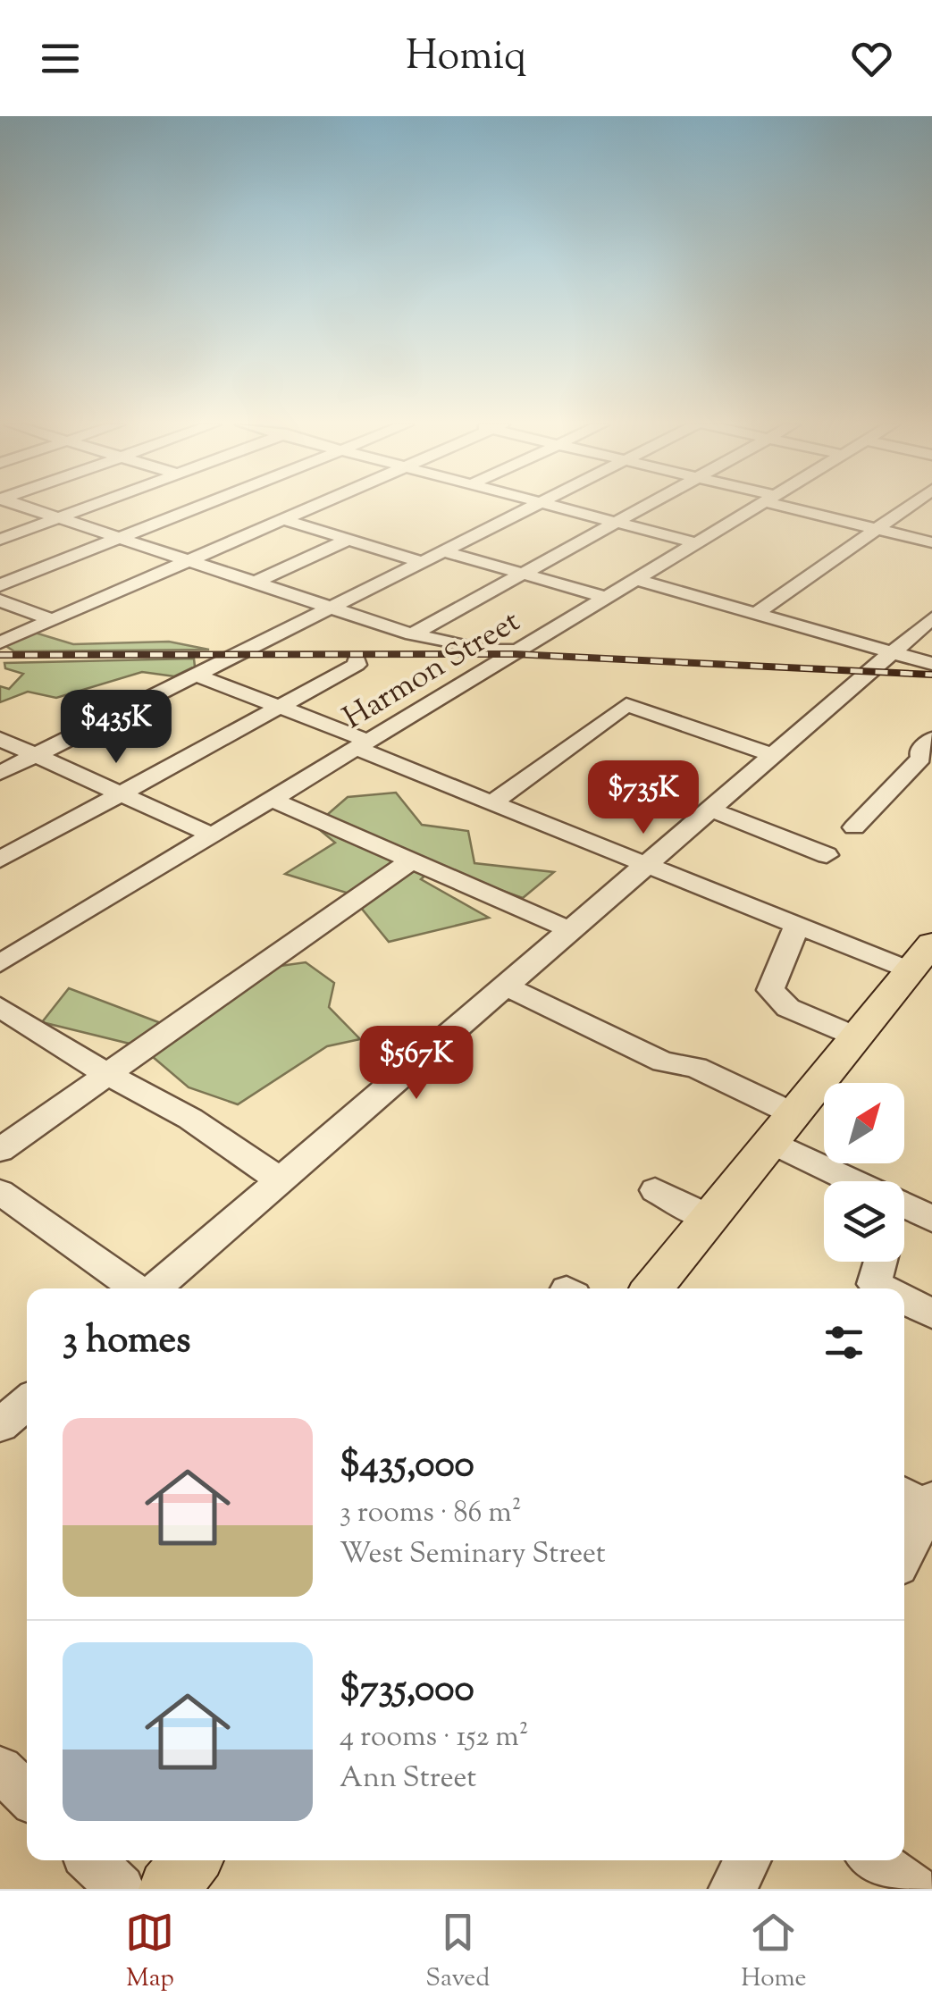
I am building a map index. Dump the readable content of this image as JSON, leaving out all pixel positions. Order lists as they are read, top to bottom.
{
  "streets": {
    "street": ["Harmon Street"]
  },
  "north": "top right",
  "page": {
    "header": "Homiq",
    "price": ["$435K", "$735K", "$567K"],
    "heading": "3 homes",
    "list": [
      {
        "name": "$435,000",
        "note": "3 rooms · 86 m² · West Seminary Street"
      },
      {
        "name": "$735,000",
        "note": "4 rooms · 152 m² · Ann Street"
      }
    ],
    "tabs": ["Map", "Saved", "Home"]
  }
}
